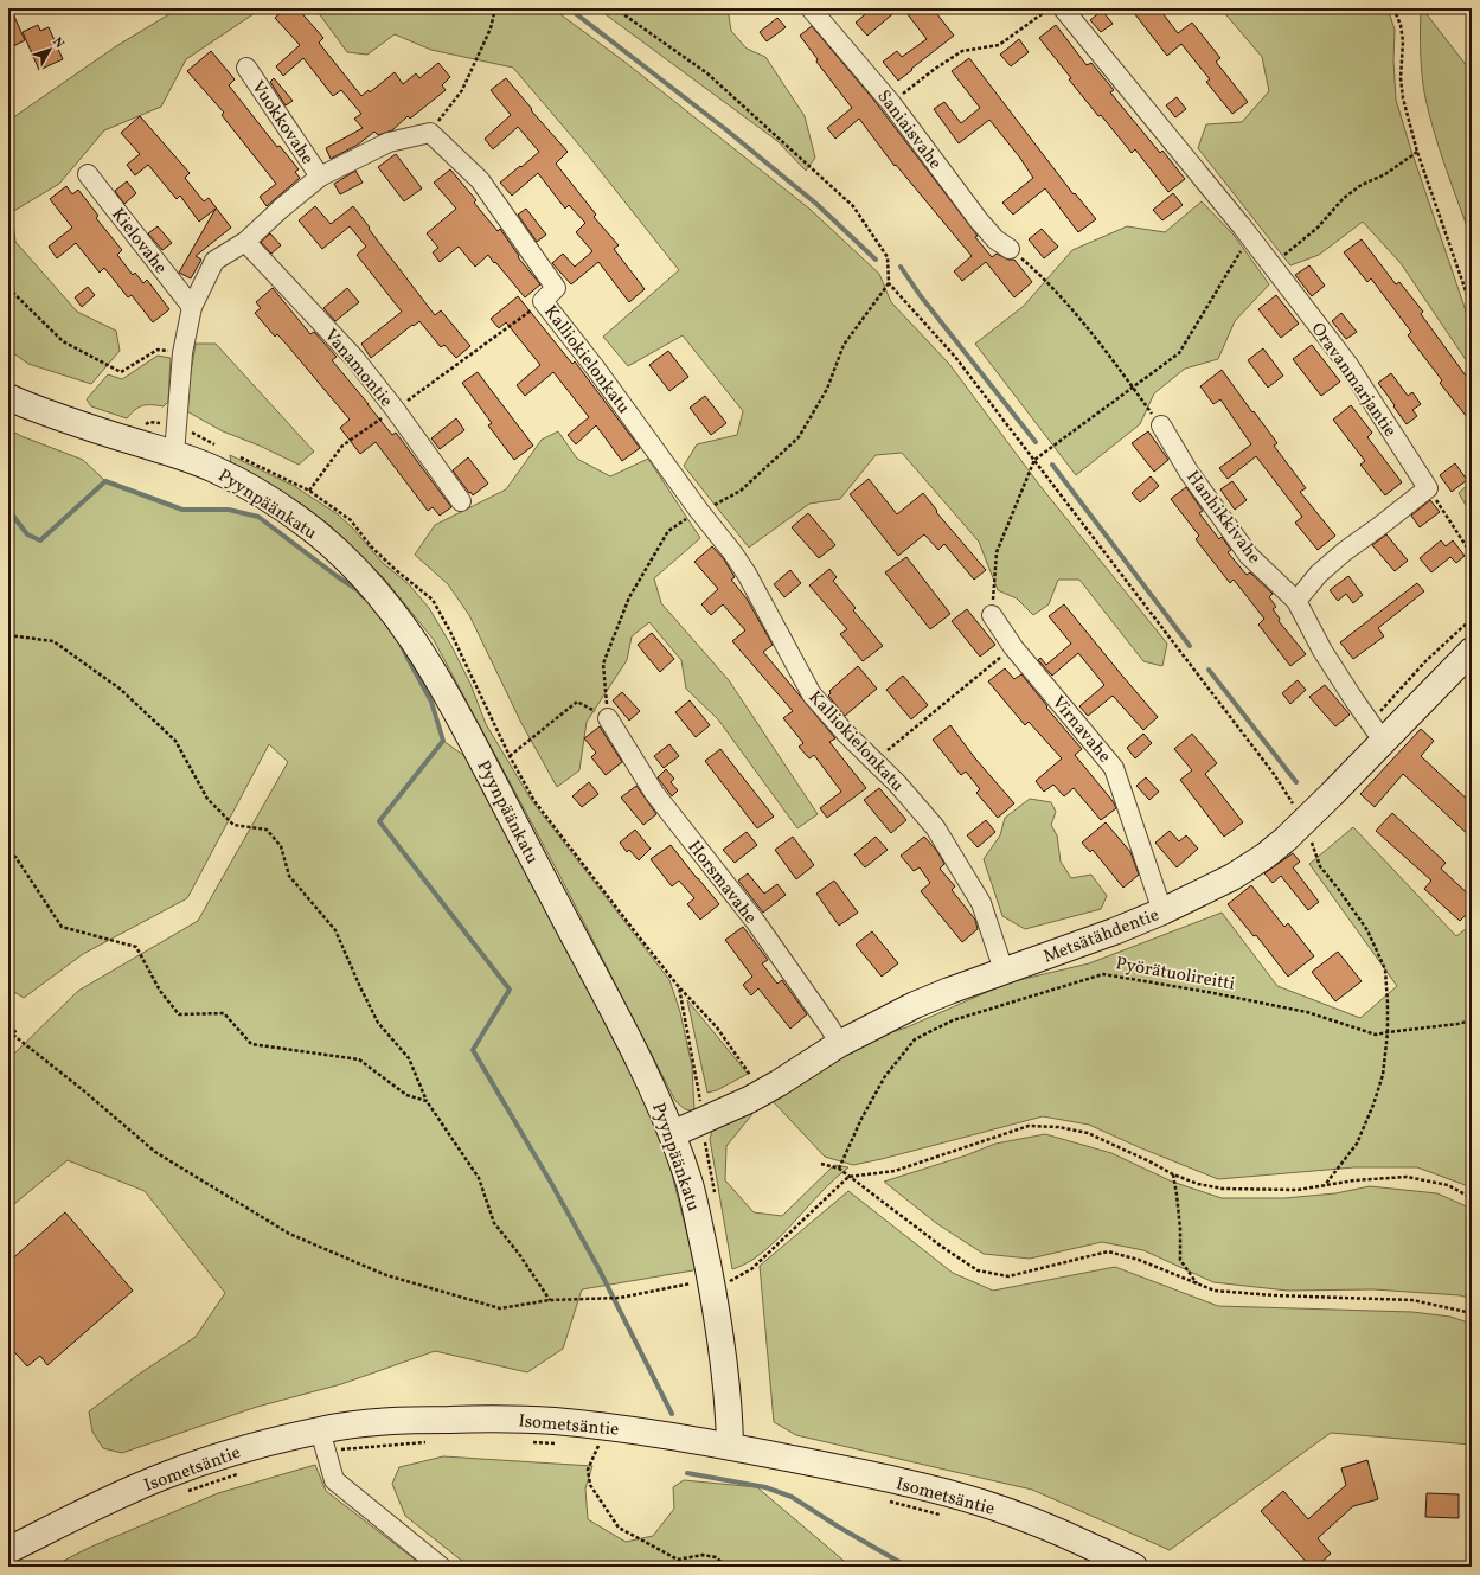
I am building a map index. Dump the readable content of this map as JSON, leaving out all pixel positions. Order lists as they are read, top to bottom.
{
  "streets": {
    "main road": ["Pyynpäänkatu", "Metsätähdentie", "Isometsäntie"],
    "street": [
      "Vuokkovahe",
      "Saniaisvahe",
      "Kielovahe",
      "Kalliokielonkatu",
      "Vanamontie",
      "Oravanmarjantie",
      "Hanhikkivahe",
      "Virnavahe",
      "Horsmavahe"
    ],
    "path": ["Pyörätuolireitti"]
  },
  "crossings": [
    ["Kalliokielonkatu", "Metsätähdentie"],
    ["Pyynpäänkatu", "Metsätähdentie"],
    ["Pyynpäänkatu", "Isometsäntie"],
    ["Virnavahe", "Metsätähdentie"],
    ["Horsmavahe", "Metsätähdentie"]
  ],
  "north": "top right"
}
